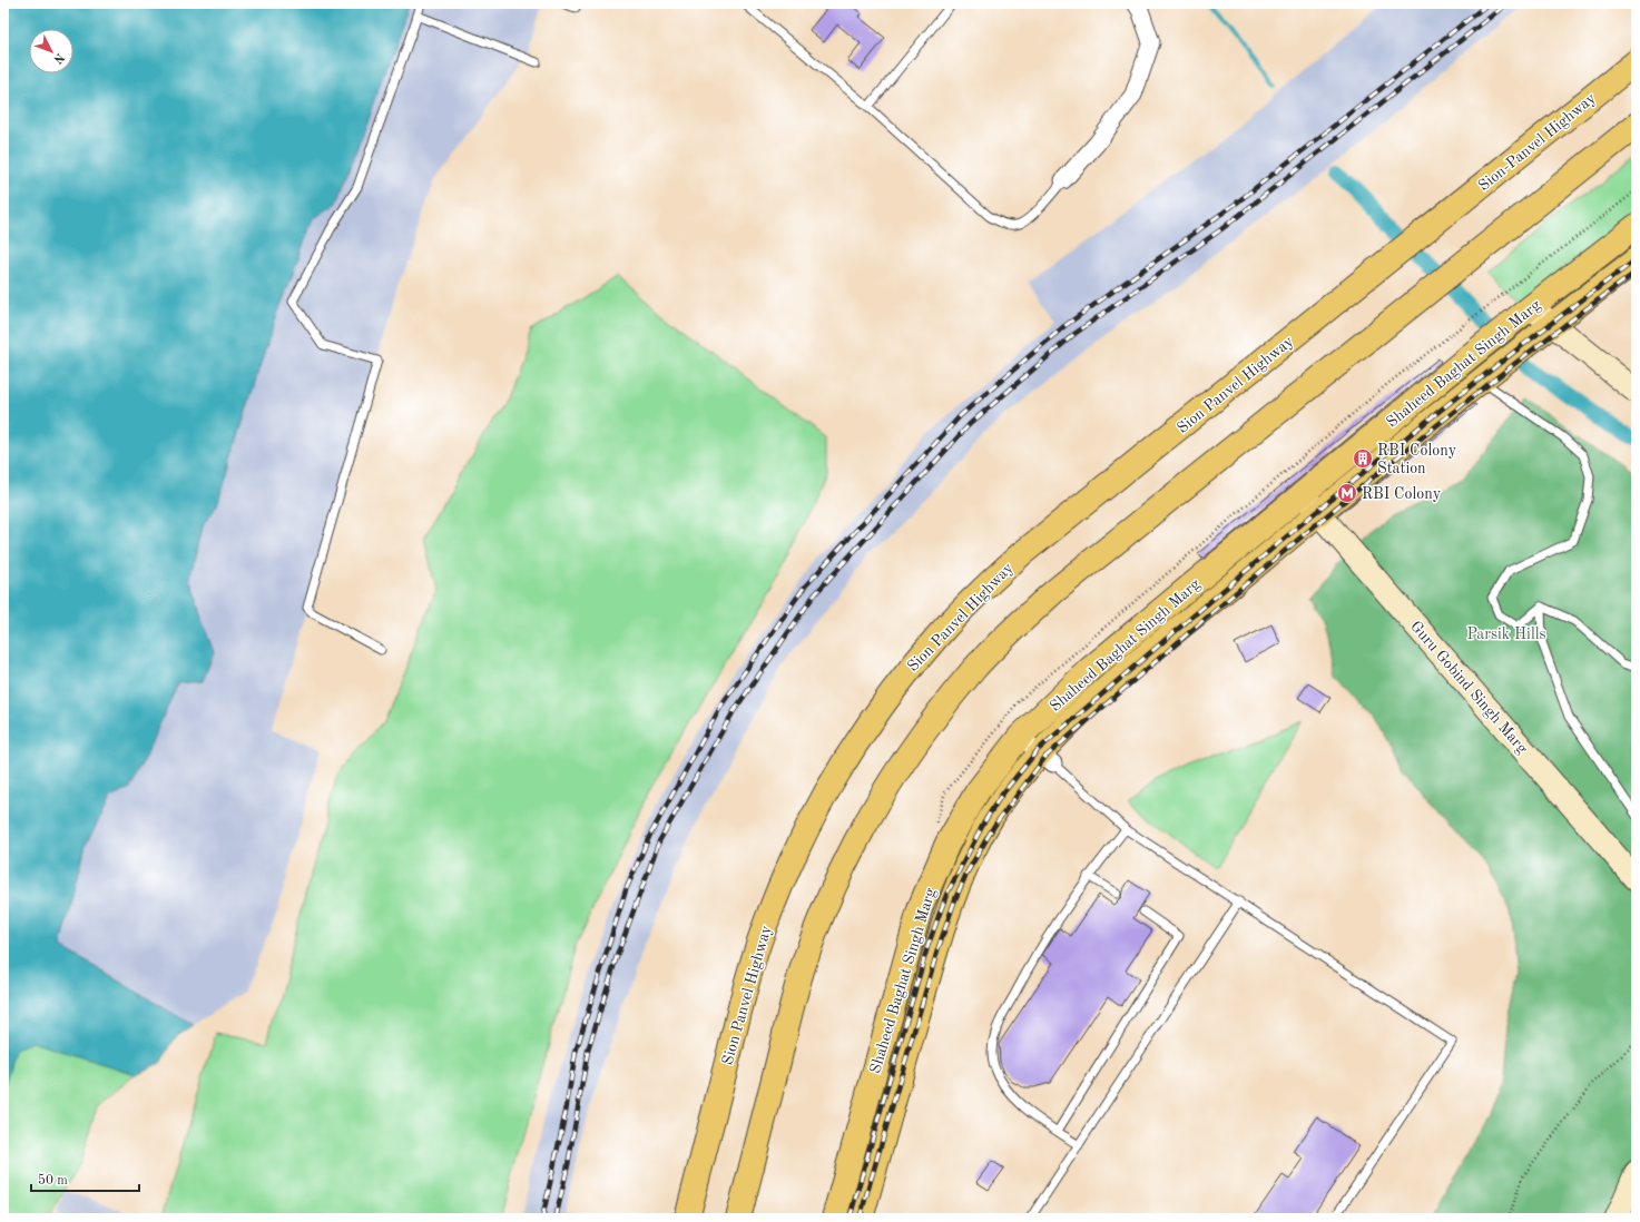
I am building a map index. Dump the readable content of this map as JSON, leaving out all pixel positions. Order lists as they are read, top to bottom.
{
  "streets": {
    "main road": ["Sion-Panvel Highway", "Shaheed Baghat Singh Marg", "Sion Panvel Highway"],
    "street": ["Guru Gobind Singh Marg"]
  },
  "crossings": [
    ["Sion-Panvel Highway", "Sion Panvel Highway"],
    ["Shaheed Baghat Singh Marg", "Guru Gobind Singh Marg"]
  ],
  "parks": ["Parsik Hills"],
  "places": {
    "building": ["RBI Colony Station"],
    "metro station": ["RBI Colony"]
  },
  "scale_bar": "50 m",
  "north": "bottom right"
}
